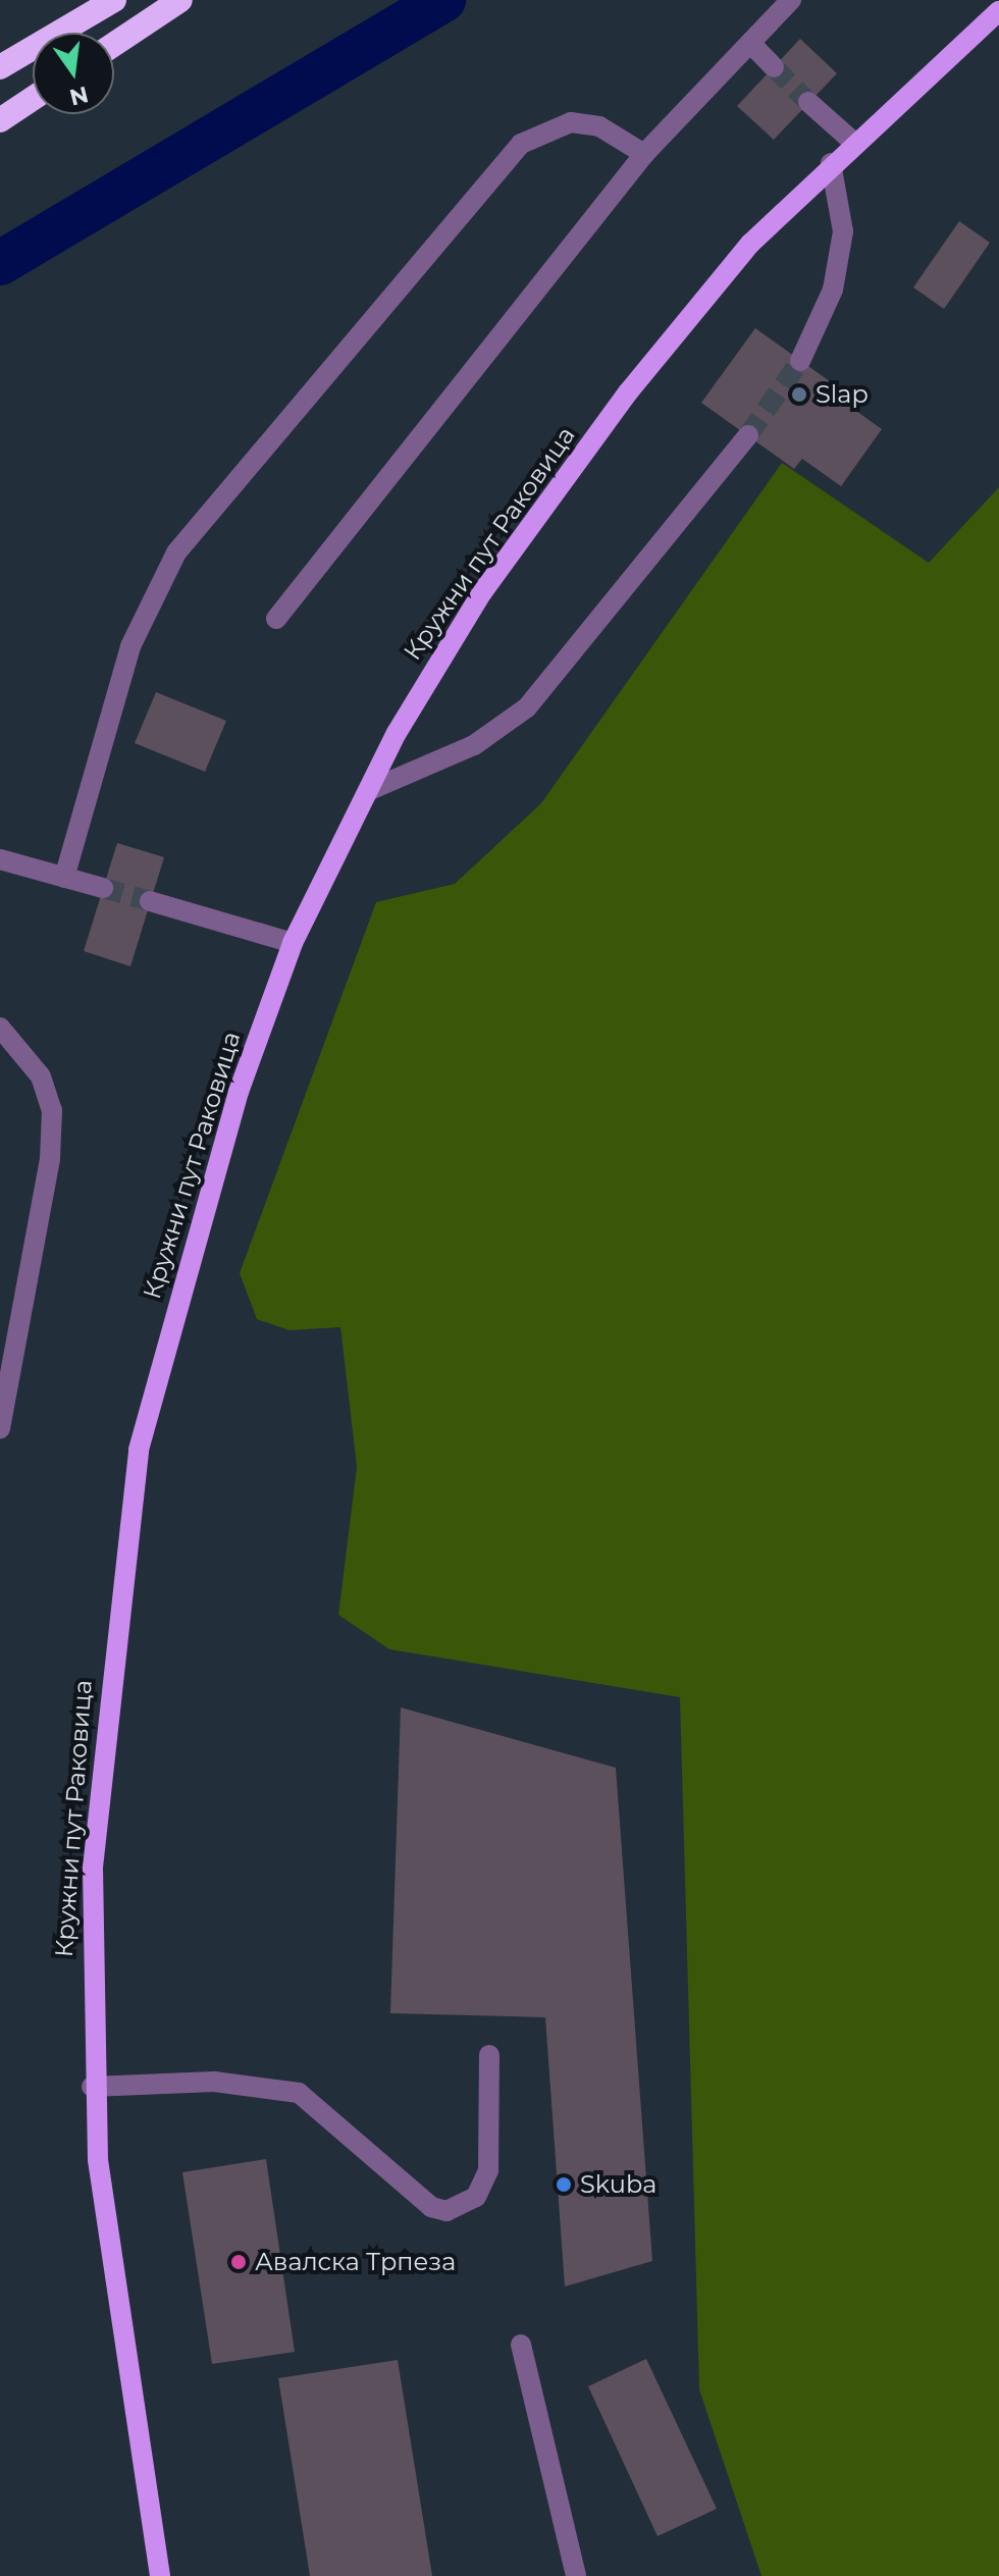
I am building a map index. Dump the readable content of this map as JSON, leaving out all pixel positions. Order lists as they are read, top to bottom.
{
  "streets": {
    "main road": ["Кружни пут Раковица"]
  },
  "places": ["Slap", "Skuba", "Авалска Трпеза"],
  "north": "bottom"
}
